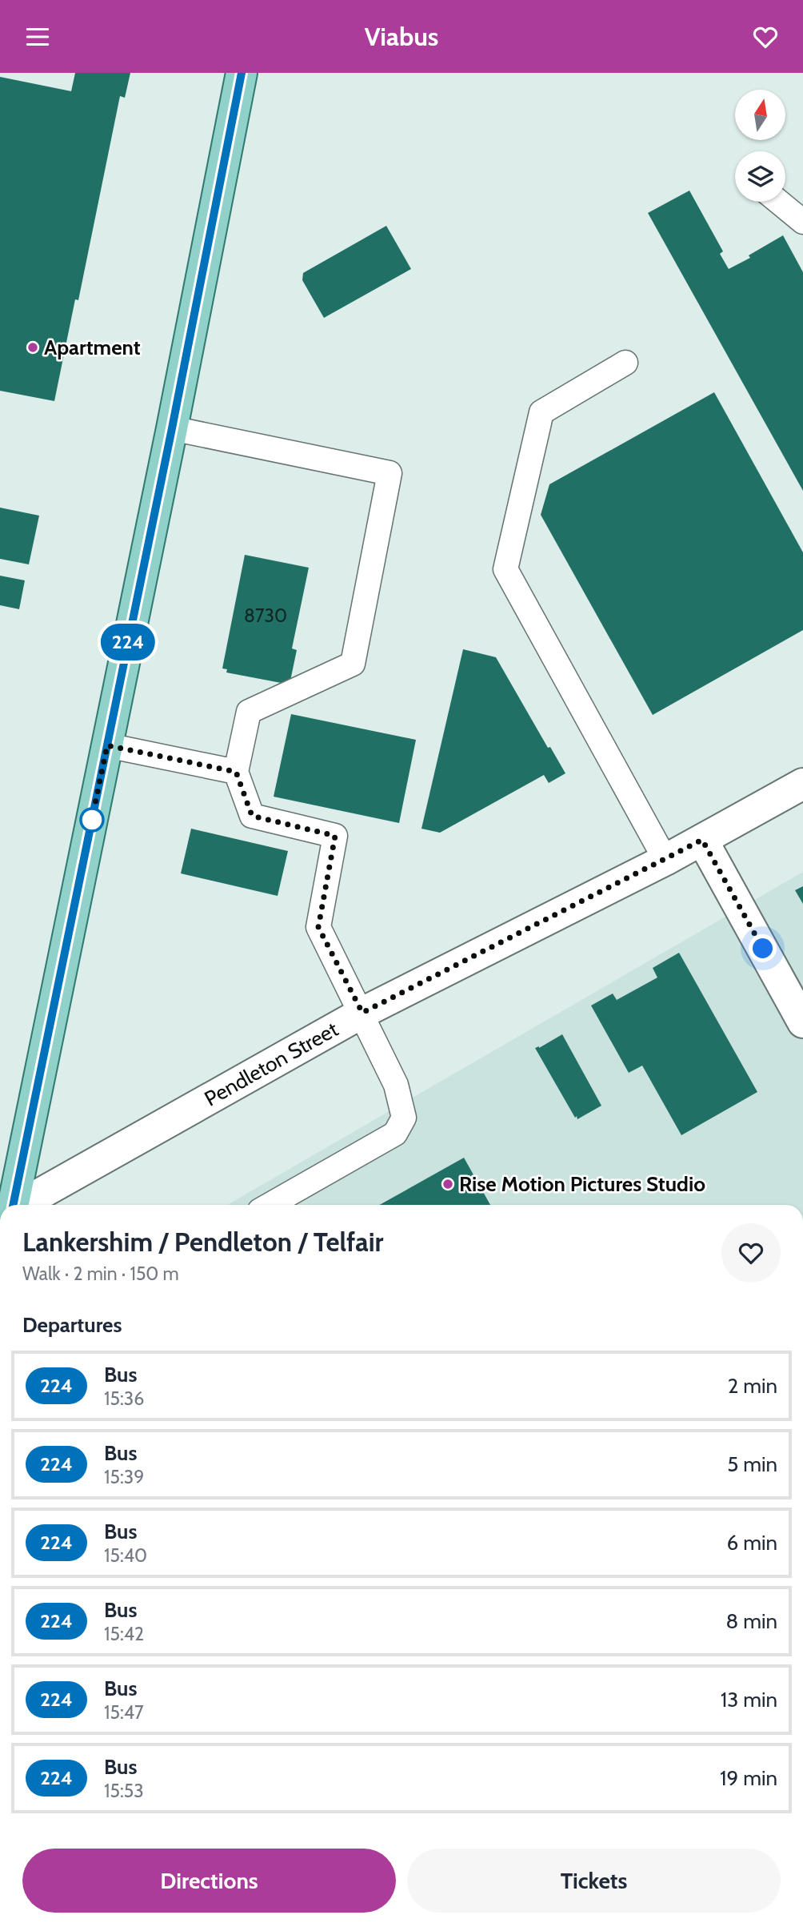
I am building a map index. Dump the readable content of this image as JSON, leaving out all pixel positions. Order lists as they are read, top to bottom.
{
  "streets": {
    "street": ["Pendleton Street"]
  },
  "places": ["Apartment", "Rise Motion Pictures Studio"],
  "lines": ["bus line 224"],
  "house_numbers": ["8730"],
  "north": "top",
  "page": {
    "header": "Viabus",
    "on_map": "224",
    "heading": [
      ["Lankershim / Pendleton / Telfair", "Walk · 2 min · 150 m"],
      "Departures"
    ],
    "list": [
      {
        "mark": "224",
        "name": "Bus",
        "note": "15:36",
        "value": "2 min"
      },
      {
        "mark": "224",
        "name": "Bus",
        "note": "15:39",
        "value": "5 min"
      },
      {
        "mark": "224",
        "name": "Bus",
        "note": "15:40",
        "value": "6 min"
      },
      {
        "mark": "224",
        "name": "Bus",
        "note": "15:42",
        "value": "8 min"
      },
      {
        "mark": "224",
        "name": "Bus",
        "note": "15:47",
        "value": "13 min"
      },
      {
        "mark": "224",
        "name": "Bus",
        "note": "15:53",
        "value": "19 min"
      }
    ],
    "buttons": ["Directions", "Tickets"]
  }
}
